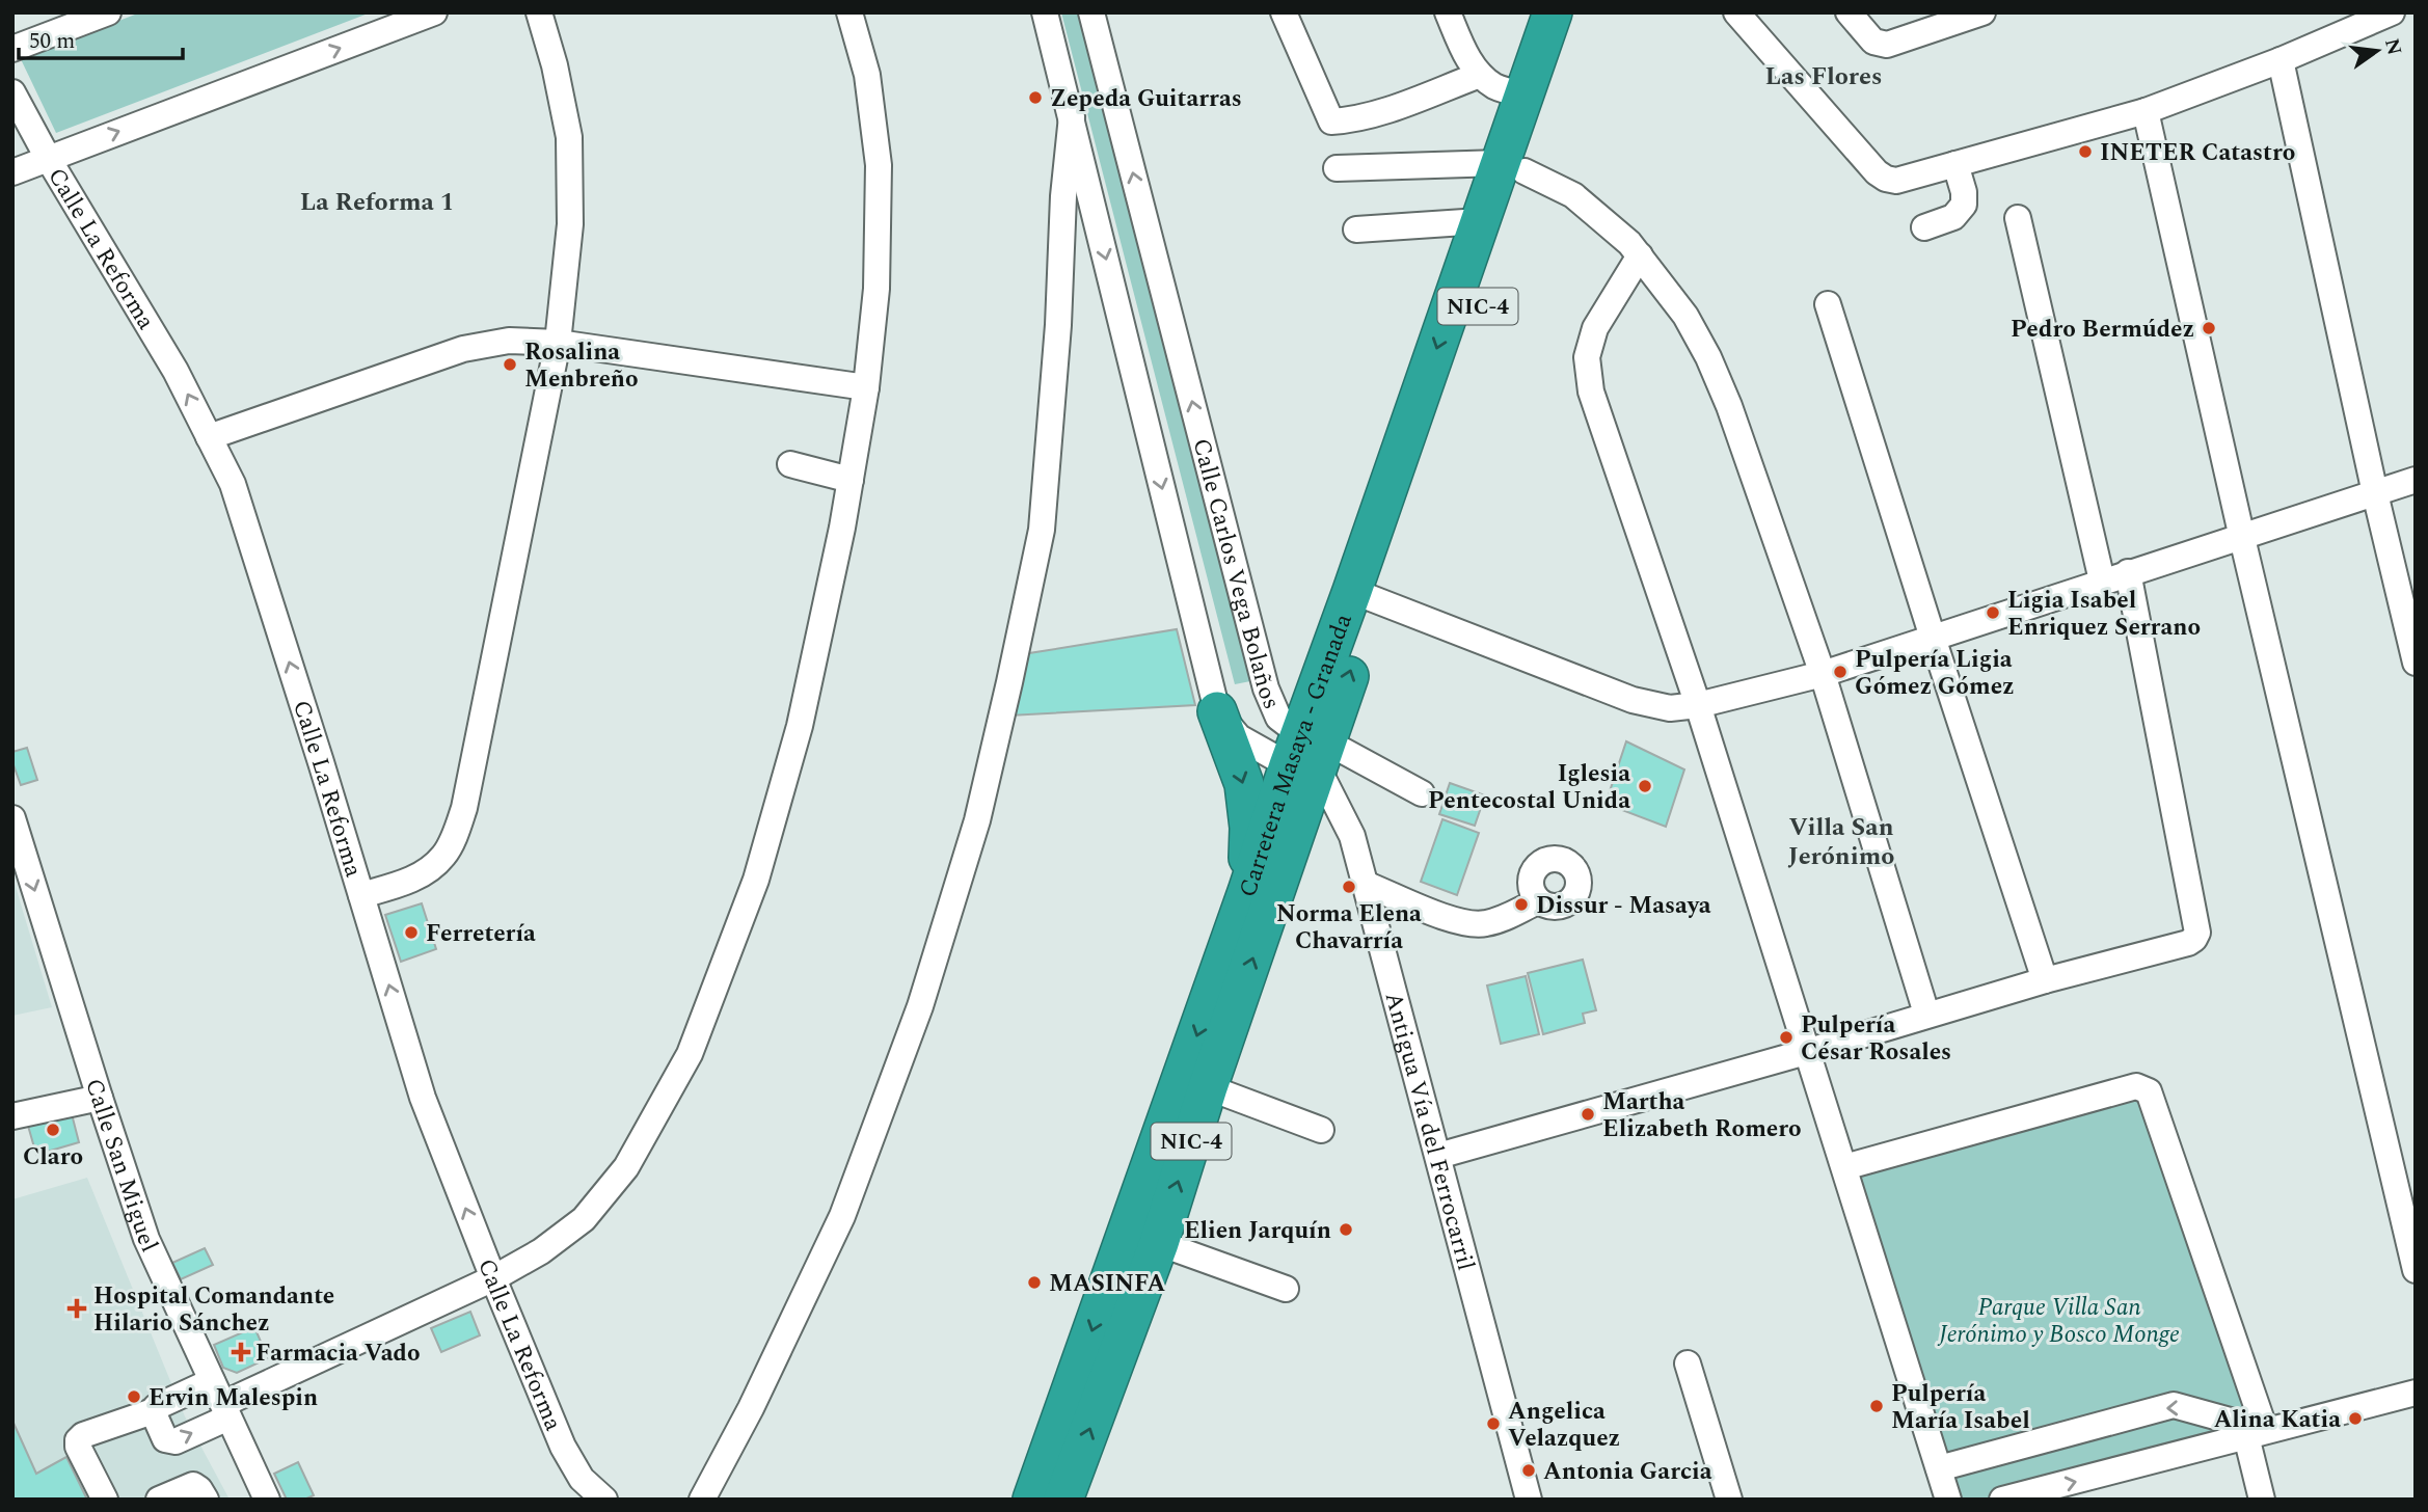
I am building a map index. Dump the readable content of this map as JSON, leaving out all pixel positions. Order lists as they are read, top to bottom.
{
  "streets": {
    "highway": ["NIC-4", "Carretera Masaya - Granada"],
    "street": [
      "Calle La Reforma",
      "Calle Carlos Vega Bolaños",
      "Antigua Vía del Ferrocarril",
      "Calle San Miguel"
    ]
  },
  "crossings": [
    ["Calle Carlos Vega Bolaños", "Carretera Masaya - Granada"],
    ["Calle Carlos Vega Bolaños", "Antigua Vía del Ferrocarril"],
    ["Carretera Masaya - Granada", "Antigua Vía del Ferrocarril"]
  ],
  "one_way": ["Calle La Reforma", "Calle San Miguel"],
  "districts": ["Las Flores", "La Reforma 1", "Villa San Jerónimo"],
  "parks": ["Parque Villa San Jerónimo y Bosco Monge"],
  "places": {
    "other": [
      "Zepeda Guitarras",
      "INETER Catastro",
      "Pedro Bermúdez",
      "Rosalina Menbreño",
      "Ligia Isabel Enriquez Serrano",
      "Pulpería Ligia Gómez Gómez",
      "Iglesia Pentecostal Unida",
      "Norma Elena Chavarría",
      "Dissur - Masaya",
      "Ferretería",
      "Pulpería César Rosales",
      "Martha Elizabeth Romero",
      "Claro",
      "Elien Jarquín",
      "MASINFA",
      "Ervin Malespin",
      "Pulpería María Isabel",
      "Alina Katia",
      "Angelica Velazquez",
      "Antonia Garcia"
    ],
    "health": ["Hospital Comandante Hilario Sánchez", "Farmacia Vado"]
  },
  "scale_bar": "50 m",
  "north": "right"
}
